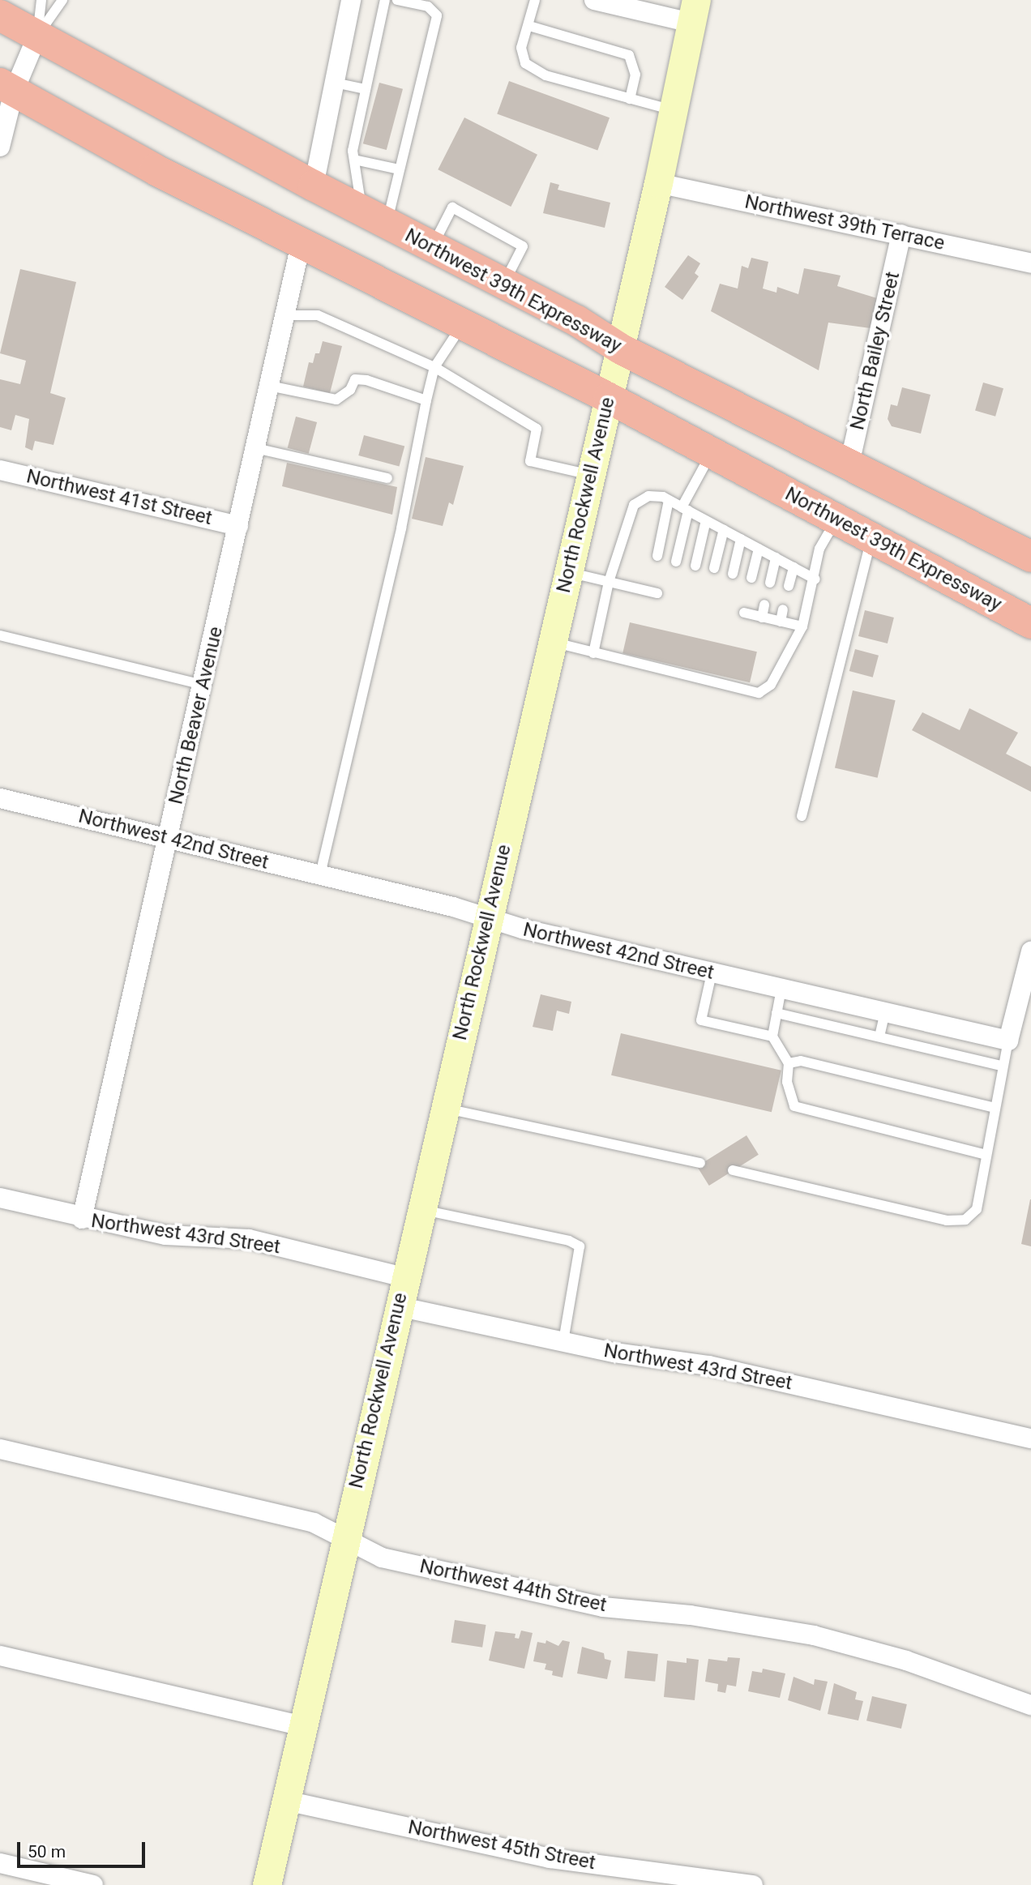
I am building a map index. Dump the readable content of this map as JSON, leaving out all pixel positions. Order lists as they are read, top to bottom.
{
  "streets": {
    "highway": ["Northwest 39th Expressway"],
    "main road": ["North Rockwell Avenue"],
    "street": [
      "Northwest 39th Terrace",
      "North Bailey Street",
      "Northwest 41st Street",
      "North Beaver Avenue",
      "Northwest 42nd Street",
      "Northwest 43rd Street",
      "Northwest 44th Street",
      "Northwest 45th Street"
    ]
  },
  "crossings": [
    ["Northwest 39th Terrace", "North Bailey Street"],
    ["Northwest 39th Terrace", "North Rockwell Avenue"],
    ["Northwest 39th Expressway", "North Bailey Street"],
    ["Northwest 39th Expressway", "North Rockwell Avenue"],
    ["Northwest 39th Expressway", "North Beaver Avenue"],
    ["North Rockwell Avenue", "Northwest 42nd Street"],
    ["North Rockwell Avenue", "Northwest 43rd Street"],
    ["North Rockwell Avenue", "Northwest 44th Street"],
    ["North Rockwell Avenue", "Northwest 45th Street"],
    ["Northwest 41st Street", "North Beaver Avenue"],
    ["North Beaver Avenue", "Northwest 42nd Street"],
    ["North Beaver Avenue", "Northwest 43rd Street"]
  ],
  "scale_bar": "50 m"
}
